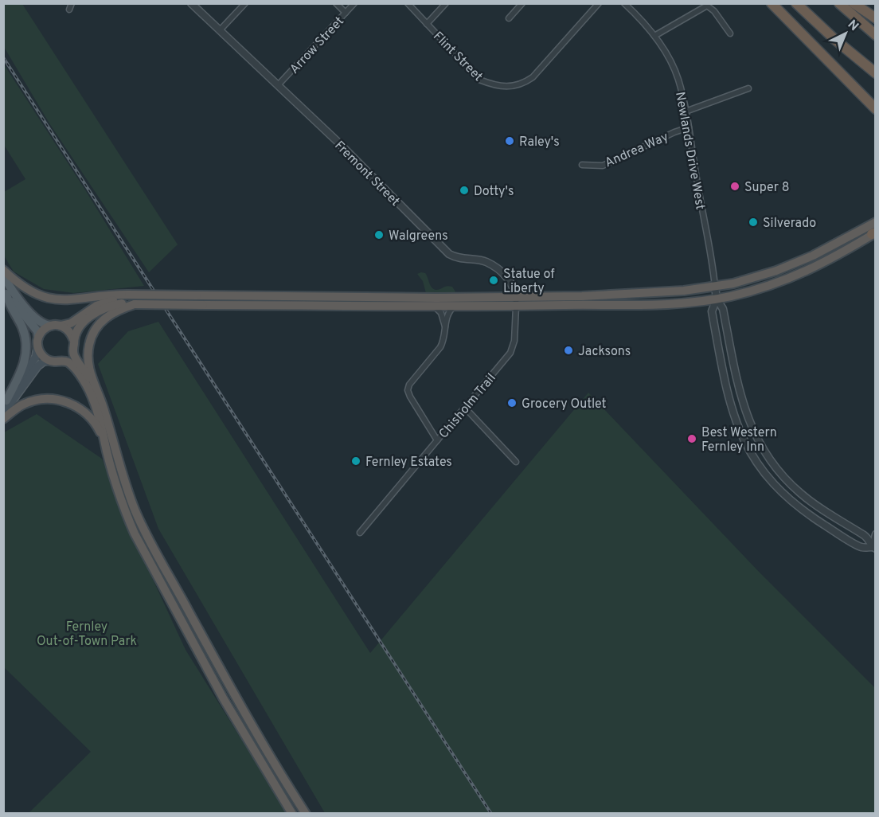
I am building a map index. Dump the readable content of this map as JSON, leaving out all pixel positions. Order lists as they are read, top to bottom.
{
  "streets": {
    "street": [
      "Arrow Street",
      "Flint Street",
      "Andrea Way",
      "Newlands Drive West",
      "Fremont Street",
      "Chisholm Trail"
    ]
  },
  "crossings": [
    ["Arrow Street", "Fremont Street"],
    ["Andrea Way", "Newlands Drive West"],
    ["Fremont Street", "Chisholm Trail"]
  ],
  "parks": ["Fernley Out-of-Town Park"],
  "places": [
    "Raley's",
    "Super 8",
    "Dotty's",
    "Silverado",
    "Walgreens",
    "Statue of Liberty",
    "Jacksons",
    "Grocery Outlet",
    "Best Western Fernley Inn",
    "Fernley Estates"
  ],
  "north": "top right"
}
